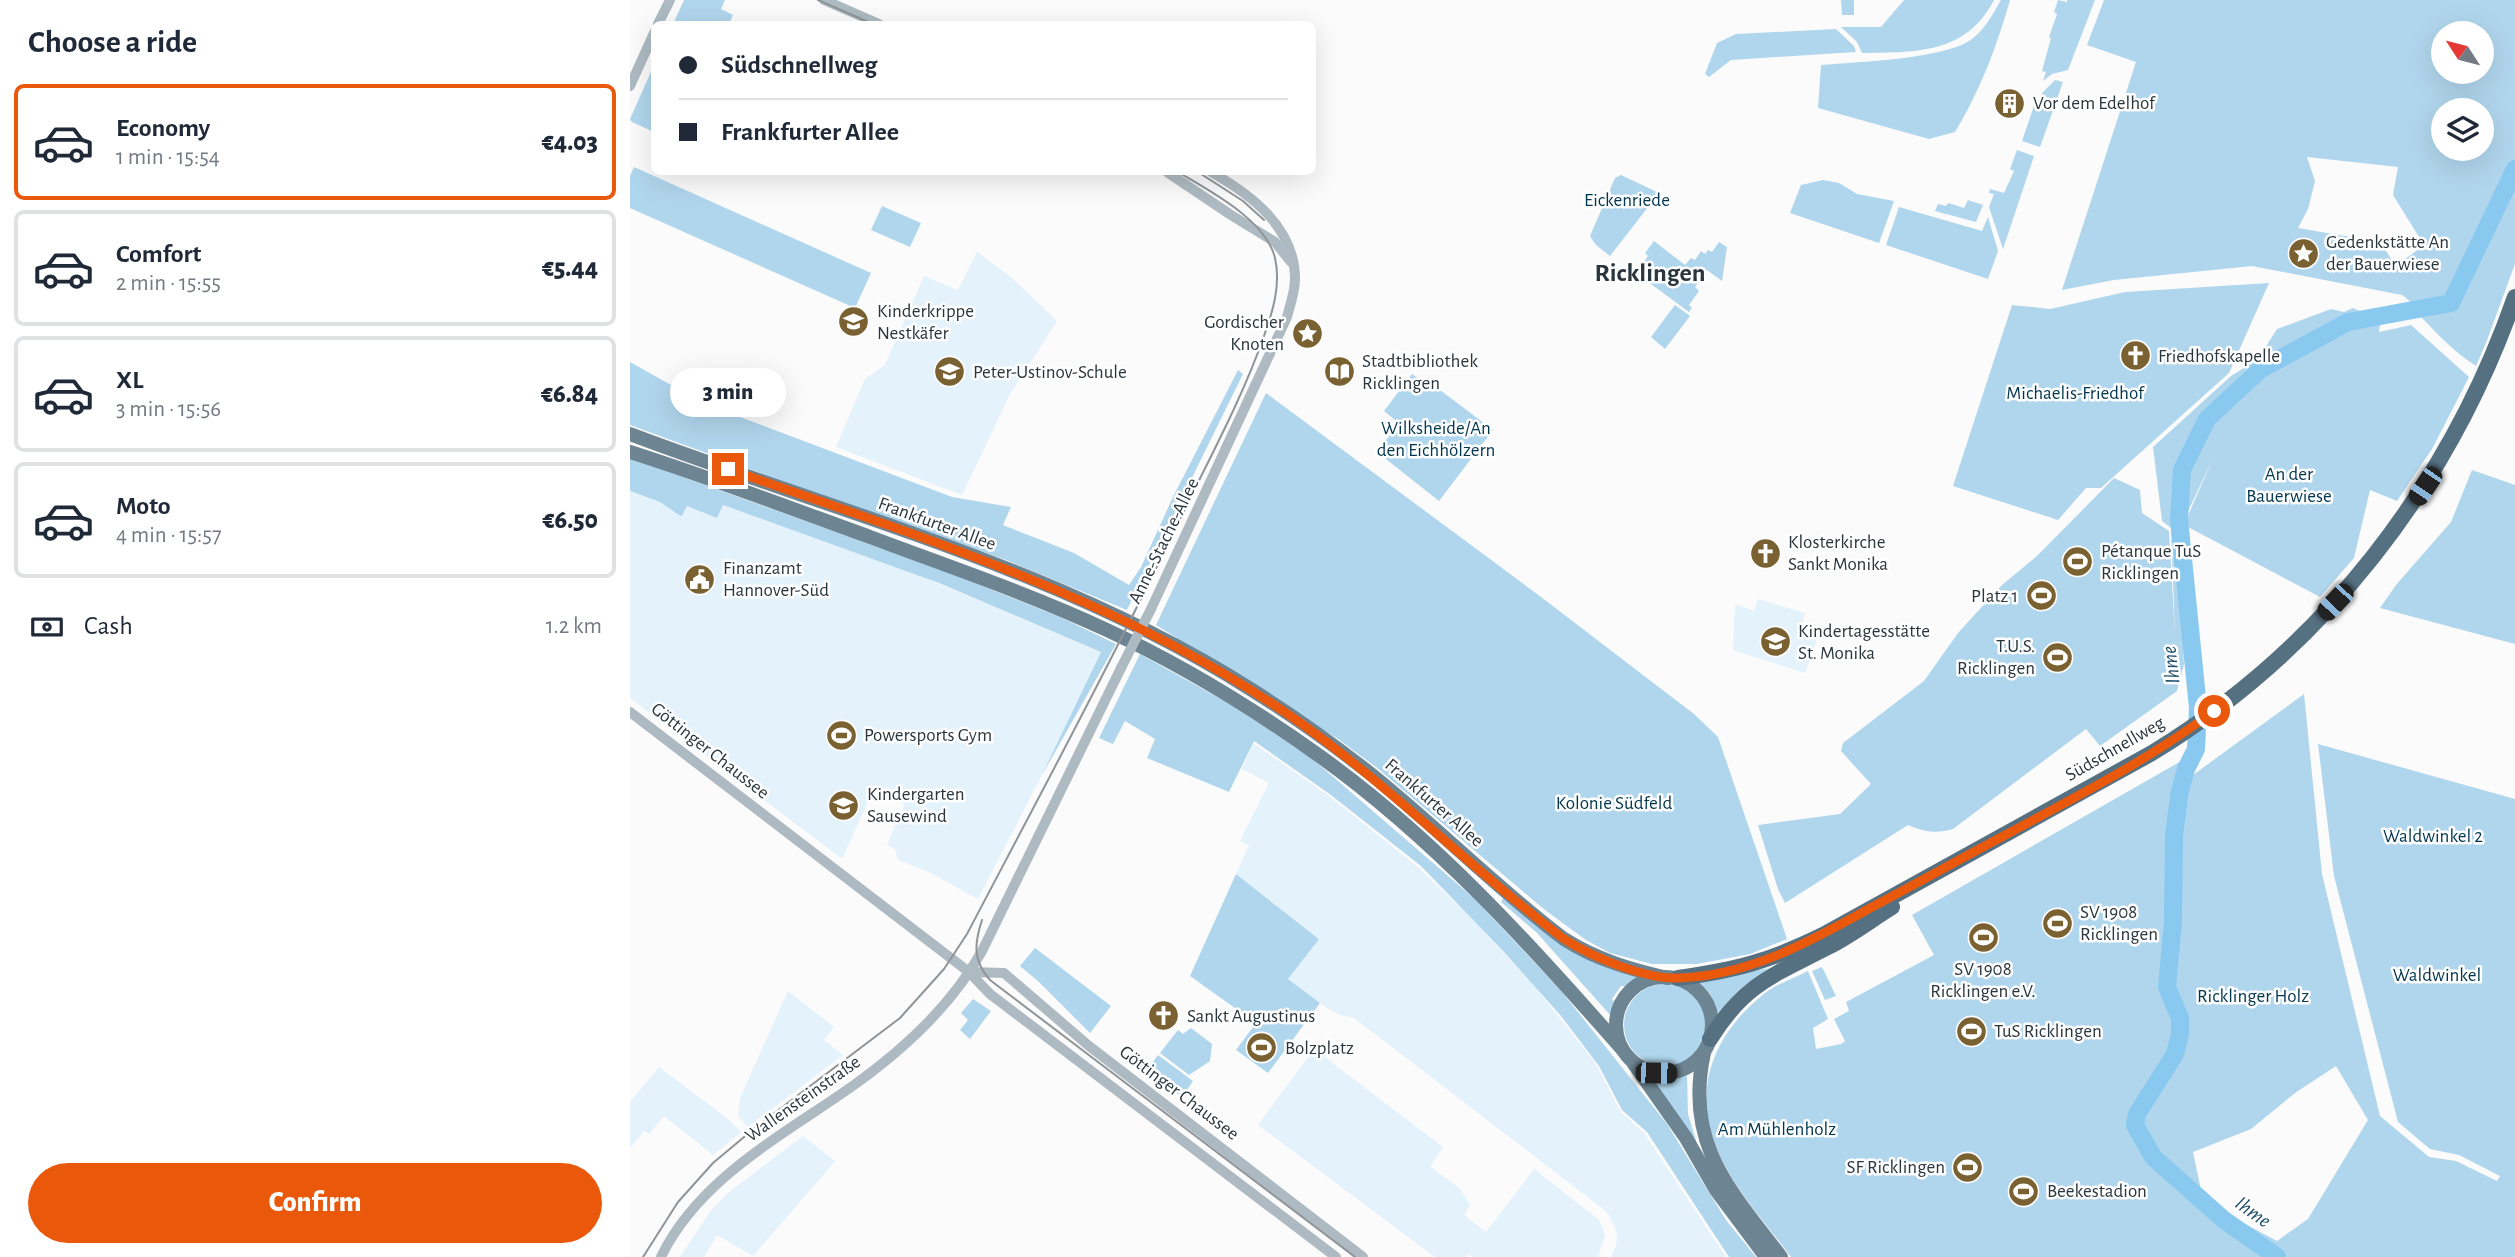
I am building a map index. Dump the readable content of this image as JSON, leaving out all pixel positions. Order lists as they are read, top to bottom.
{
  "streets": {
    "highway": ["Südschnellweg"],
    "main road": ["Frankfurter Allee"],
    "street": ["Anne-Stache-Allee", "Göttinger Chaussee", "Wallensteinstraße"]
  },
  "crossings": [
    ["Frankfurter Allee", "Südschnellweg"],
    ["Anne-Stache-Allee", "Göttinger Chaussee"],
    ["Anne-Stache-Allee", "Wallensteinstraße"],
    ["Göttinger Chaussee", "Wallensteinstraße"]
  ],
  "districts": ["Ricklingen"],
  "water": ["Ihme"],
  "parks": [
    "Eickenriede",
    "Michaelis-Friedhof",
    "Wilksheide/An den Eichhölzern",
    "An der Bauerwiese",
    "Kolonie Südfeld",
    "Waldwinkel 2",
    "Waldwinkel",
    "Ricklinger Holz",
    "Am Mühlenholz"
  ],
  "places": {
    "building": ["Vor dem Edelhof"],
    "place": ["Gedenkstätte An der Bauerwiese", "Gordischer Knoten"],
    "school or university": [
      "Kinderkrippe Nestkäfer",
      "Peter-Ustinov-Schule",
      "Kindertagesstätte St. Monika",
      "Kindergarten Sausewind"
    ],
    "church": ["Friedhofskapelle", "Klosterkirche Sankt Monika", "Sankt Augustinus"],
    "library": ["Stadtbibliothek Ricklingen"],
    "sports": [
      "Pétanque TuS Ricklingen",
      "Platz 1",
      "T.U.S. Ricklingen",
      "Powersports Gym",
      "SV 1908 Ricklingen",
      "SV 1908 Ricklingen e.V.",
      "TuS Ricklingen",
      "Bolzplatz",
      "SF Ricklingen",
      "Beekestadion"
    ],
    "public building": ["Finanzamt Hannover-Süd"]
  },
  "north": "top left",
  "page": {
    "heading": "Choose a ride",
    "banner": ["Südschnellweg", "Frankfurter Allee"],
    "list": [
      {
        "name": "Economy",
        "note": "1 min · 15:54",
        "value": "€4.03"
      },
      {
        "name": "Comfort",
        "note": "2 min · 15:55",
        "value": "€5.44"
      },
      {
        "name": "XL",
        "note": "3 min · 15:56",
        "value": "€6.84"
      },
      {
        "name": "Moto",
        "note": "4 min · 15:57",
        "value": "€6.50"
      }
    ],
    "bubble": "3 min",
    "pay": ["Cash", "1.2 km"],
    "buttons": "Confirm"
  }
}
